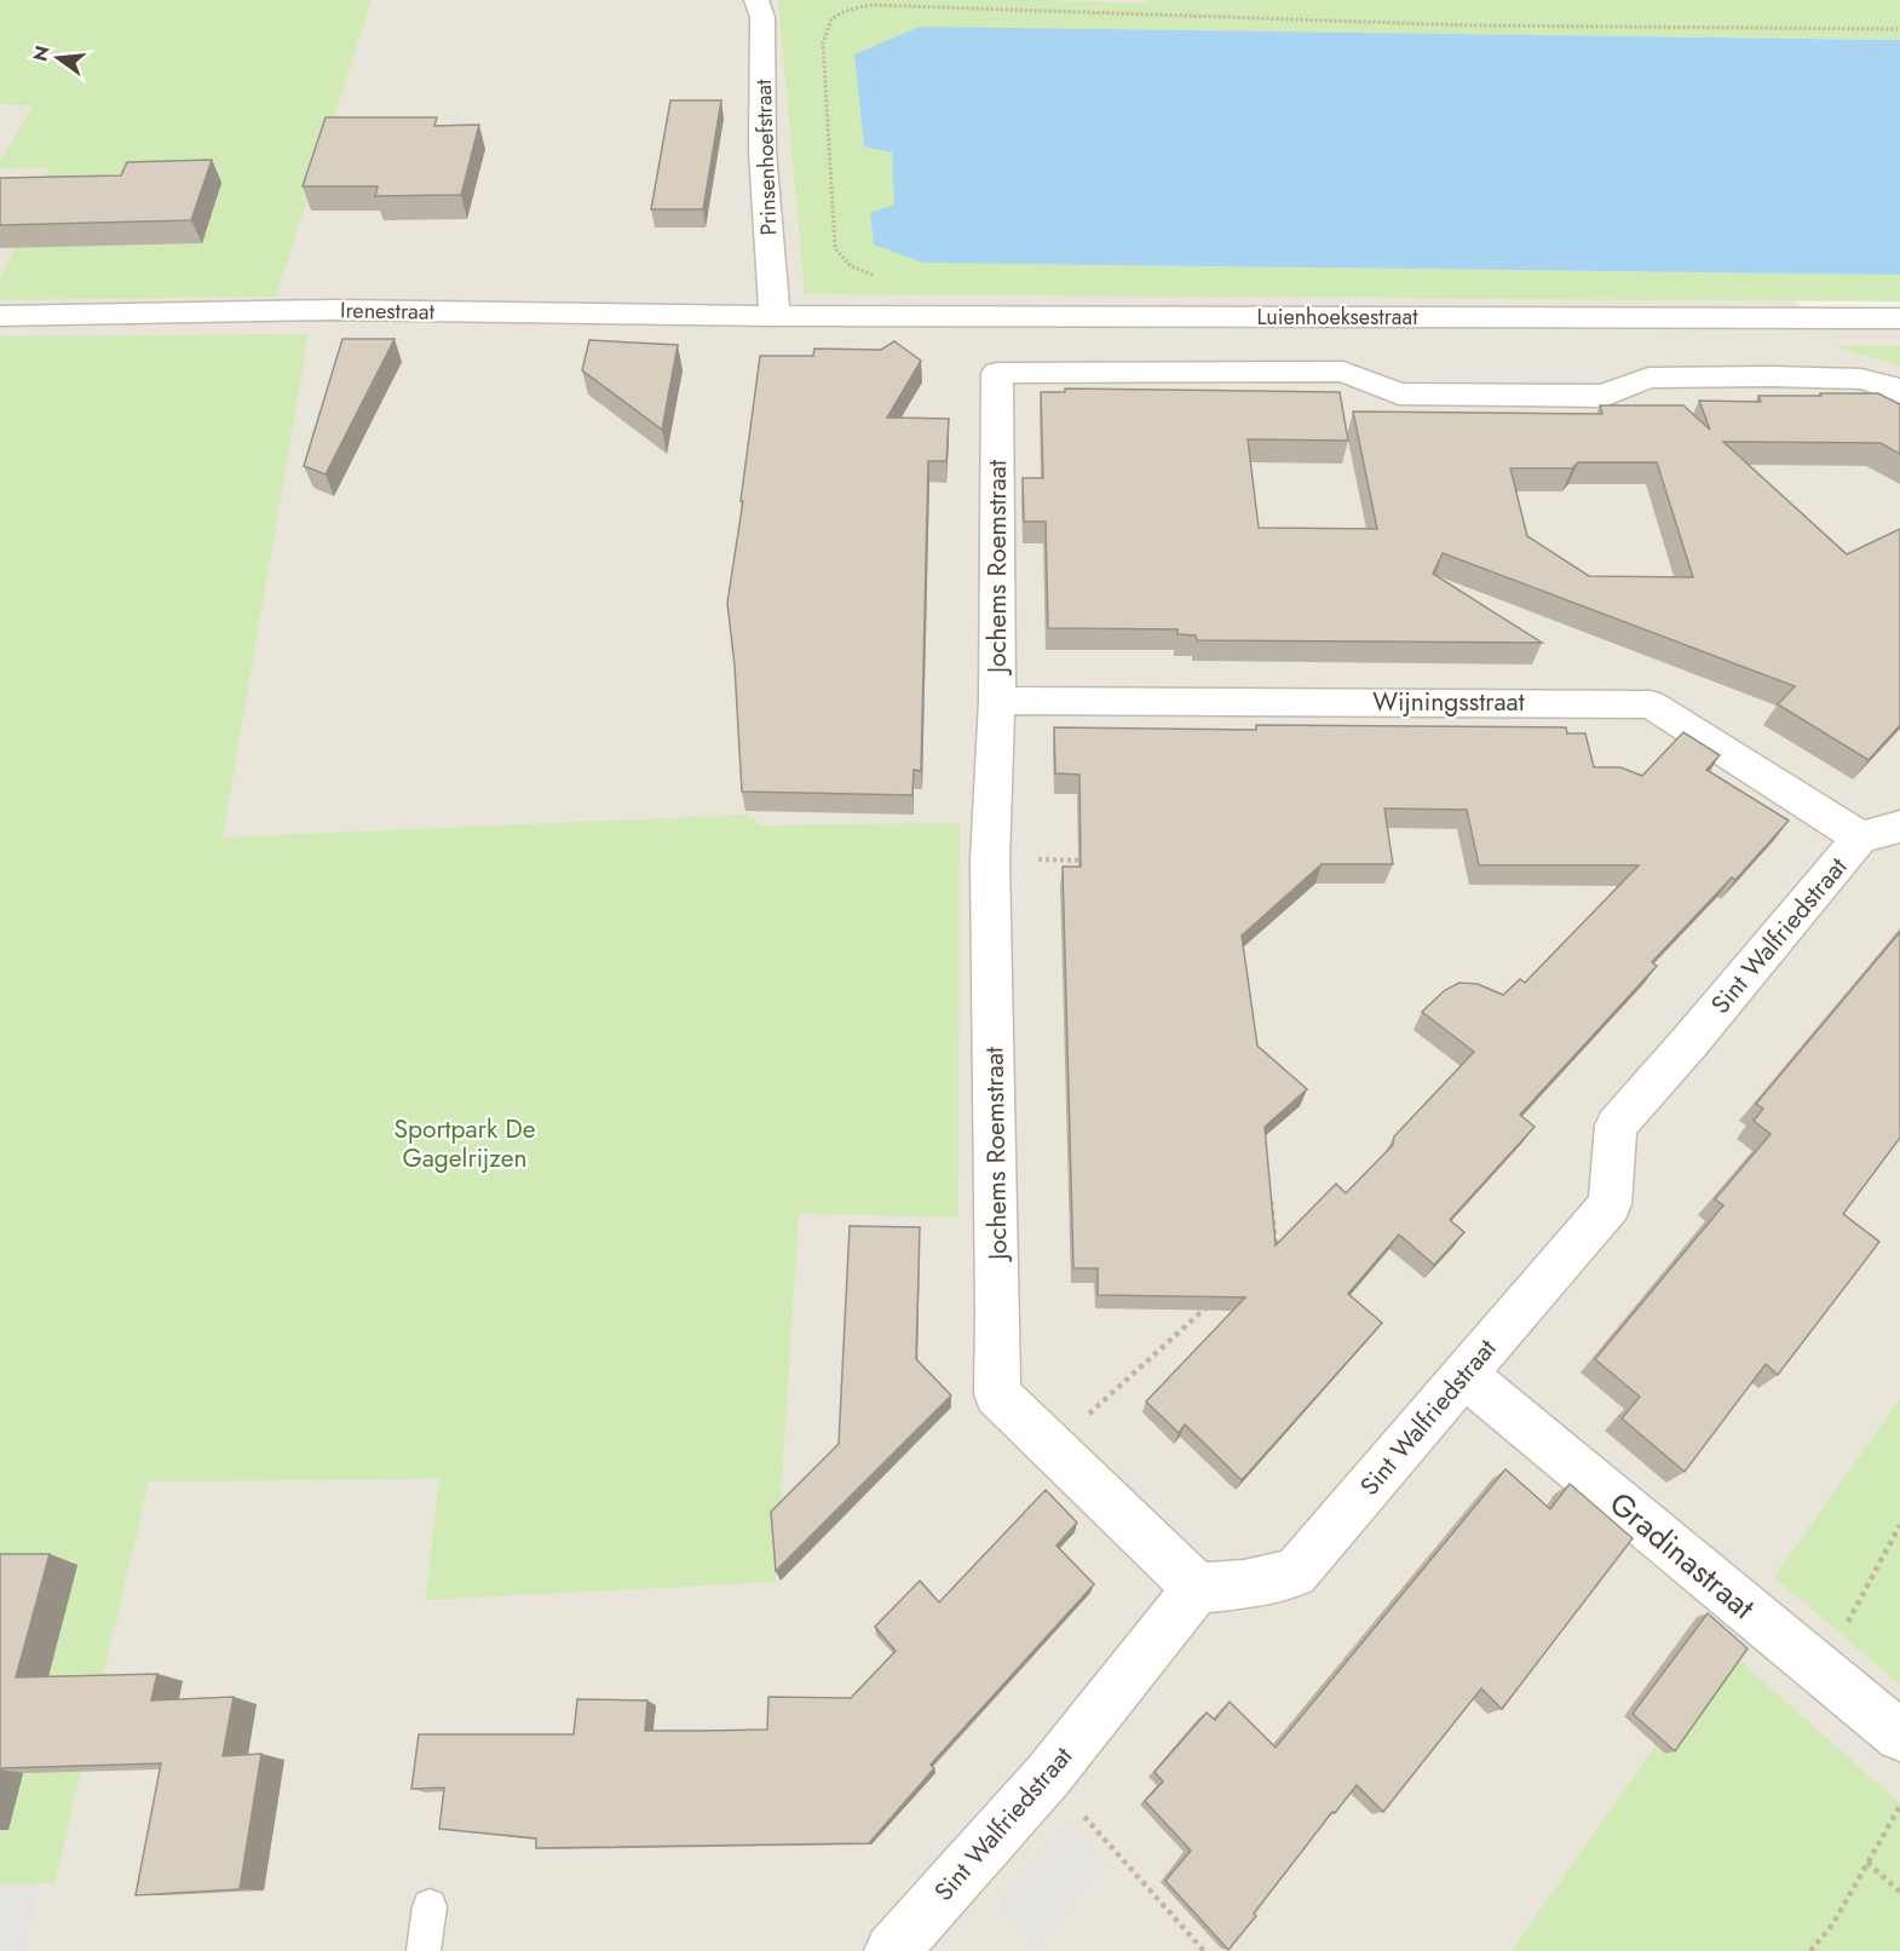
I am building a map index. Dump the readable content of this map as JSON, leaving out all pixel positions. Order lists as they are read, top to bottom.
{
  "streets": {
    "street": [
      "Prinsenhoefstraat",
      "Irenestraat",
      "Luienhoeksestraat",
      "Jochems Roemstraat",
      "Wijningsstraat",
      "Sint Walfriedstraat",
      "Gradinastraat"
    ]
  },
  "crossings": [
    ["Prinsenhoefstraat", "Irenestraat"],
    ["Prinsenhoefstraat", "Luienhoeksestraat"],
    ["Irenestraat", "Luienhoeksestraat"],
    ["Jochems Roemstraat", "Wijningsstraat"],
    ["Jochems Roemstraat", "Sint Walfriedstraat"],
    ["Wijningsstraat", "Sint Walfriedstraat"],
    ["Sint Walfriedstraat", "Gradinastraat"]
  ],
  "parks": ["Sportpark De Gagelrijzen"],
  "north": "left"
}
